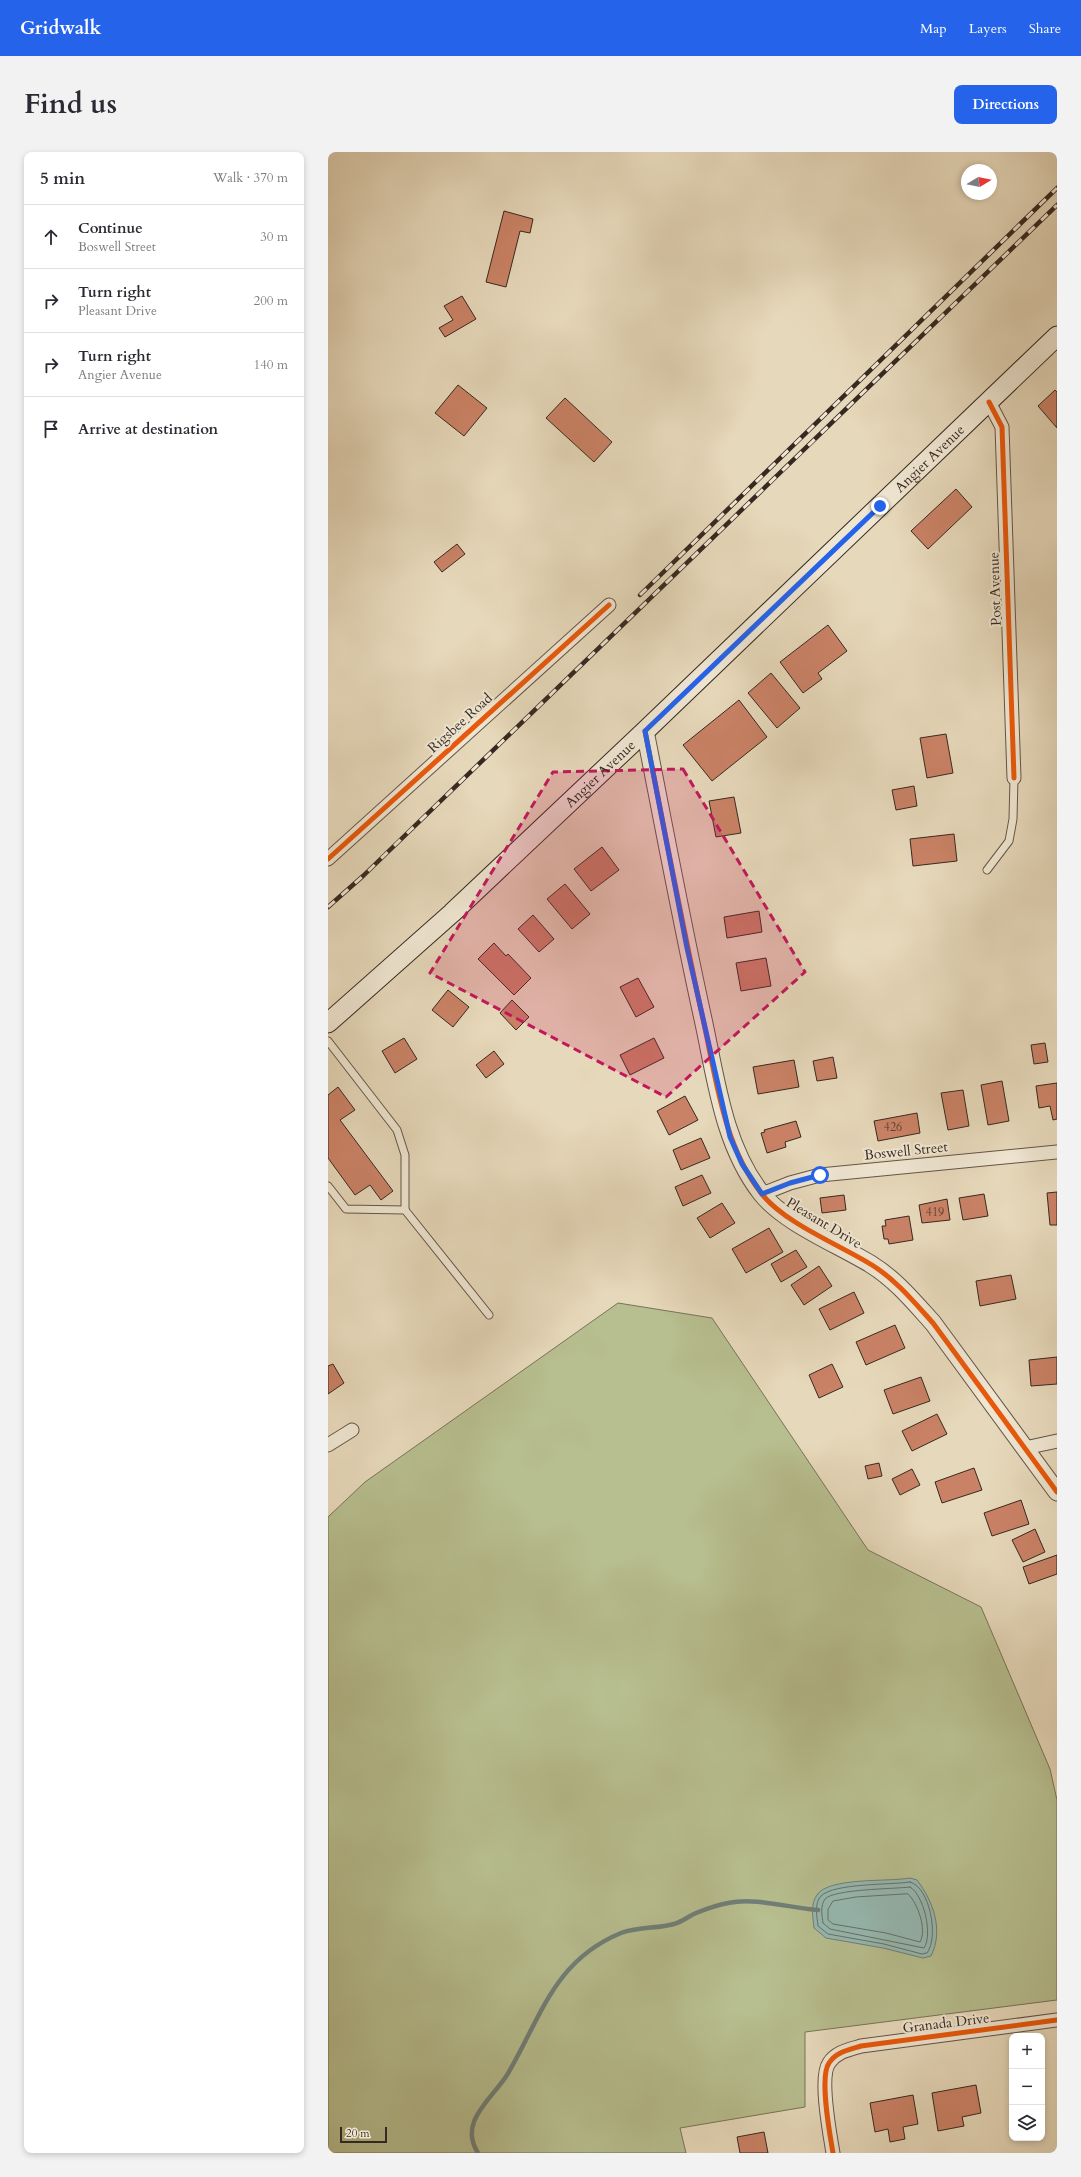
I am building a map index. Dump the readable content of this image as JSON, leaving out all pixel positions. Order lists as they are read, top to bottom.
{
  "streets": {
    "main road": ["Angier Avenue"],
    "street": [
      "Post Avenue",
      "Rigsbee Road",
      "Boswell Street",
      "Pleasant Drive",
      "Granada Drive"
    ]
  },
  "crossings": [
    ["Angier Avenue", "Post Avenue"],
    ["Angier Avenue", "Pleasant Drive"],
    ["Boswell Street", "Pleasant Drive"]
  ],
  "house_numbers": ["426", "419"],
  "scale_bar": "20 m",
  "north": "right",
  "page": {
    "header": "Gridwalk",
    "nav": ["Map", "Layers", "Share"],
    "title": "Find us",
    "buttons": "Directions",
    "heading": ["5 min", "Walk · 370 m"],
    "list": [
      ["Continue", "Boswell Street", "30 m"],
      ["Turn right", "Pleasant Drive", "200 m"],
      ["Turn right", "Angier Avenue", "140 m"],
      "Arrive at destination"
    ],
    "map_buttons": ["+", "−"],
    "scale": "20 m"
  }
}
